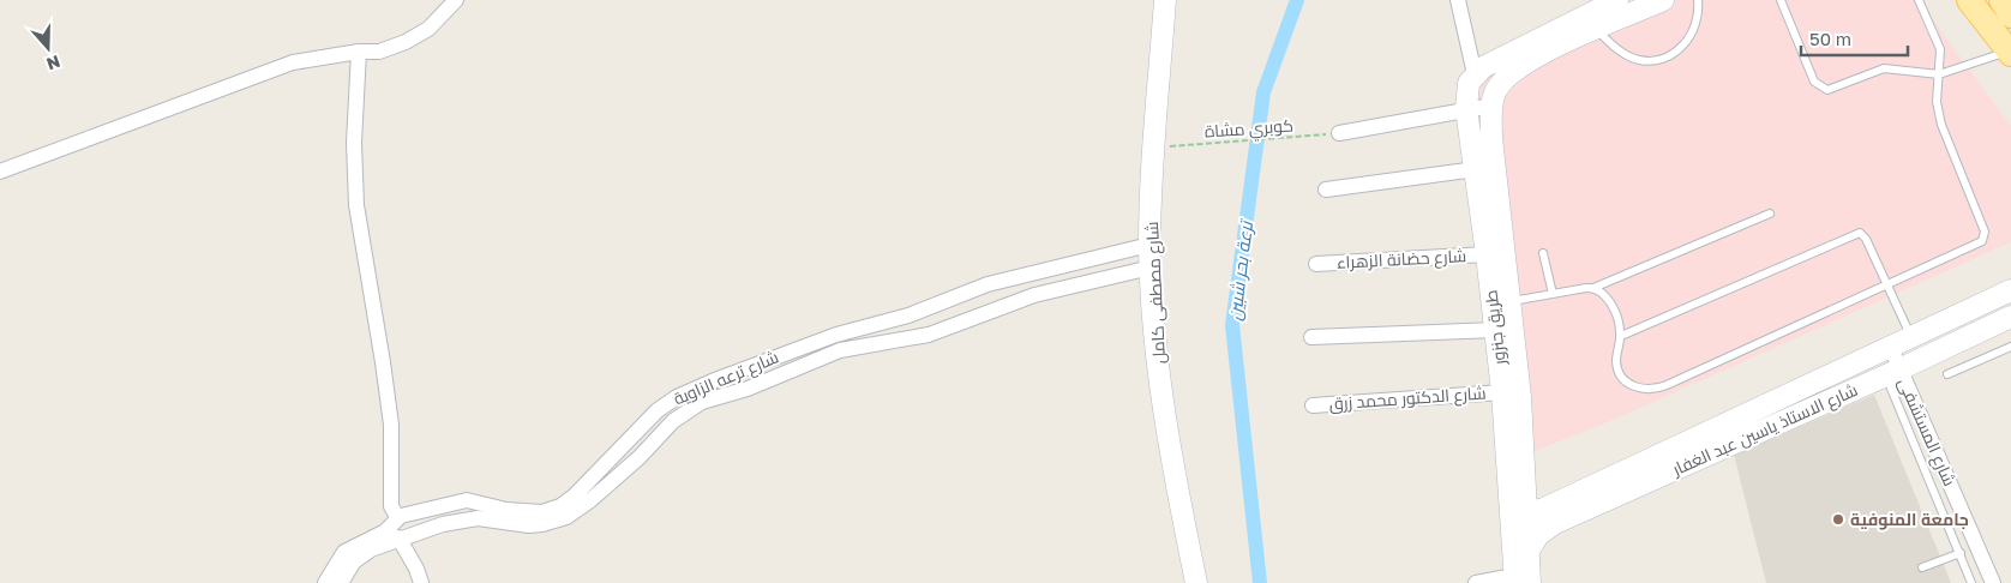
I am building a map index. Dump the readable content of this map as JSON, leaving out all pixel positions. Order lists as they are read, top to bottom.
{
  "streets": {
    "main road": ["شارع مصطفى كامل", "طريق جنزور", "شارع الاستاذ ياسين عبد الغفار"],
    "street": [
      "شارع حضانة الزهراء",
      "شارع ترعه الزاوية",
      "شارع الدكتور محمد زرق",
      "شارع المستشفى"
    ],
    "path": ["كوبري مشاة"]
  },
  "crossings": [
    ["شارع حضانة الزهراء", "طريق جنزور"],
    ["شارع مصطفى كامل", "شارع ترعه الزاوية"],
    ["طريق جنزور", "شارع الدكتور محمد زرق"],
    ["طريق جنزور", "شارع الاستاذ ياسين عبد الغفار"],
    ["شارع الاستاذ ياسين عبد الغفار", "شارع المستشفى"]
  ],
  "water": ["ترعة بحر شبين"],
  "places": ["جامعة المنوفية"],
  "scale_bar": "50 m",
  "north": "bottom"
}
